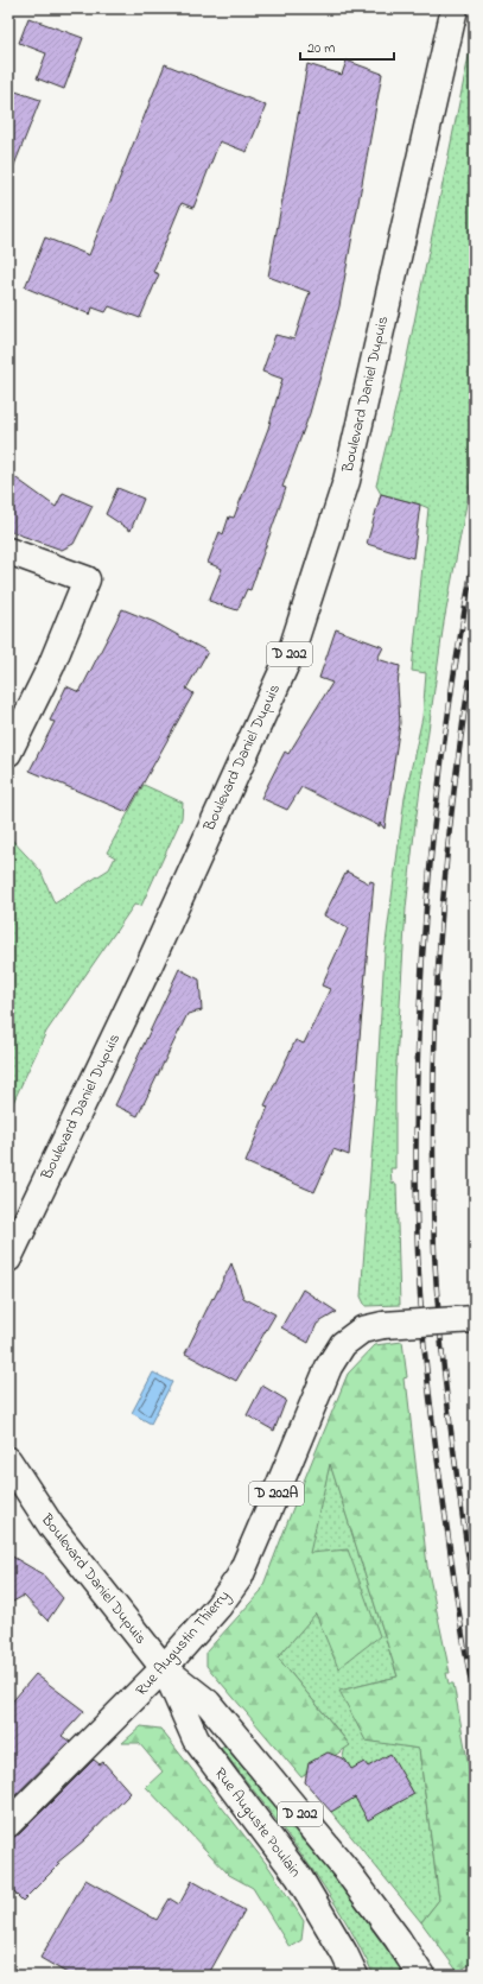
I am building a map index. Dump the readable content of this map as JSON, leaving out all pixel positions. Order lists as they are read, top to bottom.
{
  "streets": {
    "main road": [
      "Boulevard Daniel Dupuis",
      "D 202",
      "D 202A",
      "Rue Augustin Thierry",
      "Rue Auguste Poulain"
    ]
  },
  "crossings": [
    ["Boulevard Daniel Dupuis", "Rue Augustin Thierry"],
    ["Boulevard Daniel Dupuis", "Rue Auguste Poulain"],
    ["Rue Augustin Thierry", "Rue Auguste Poulain"]
  ],
  "scale_bar": "20 m"
}
